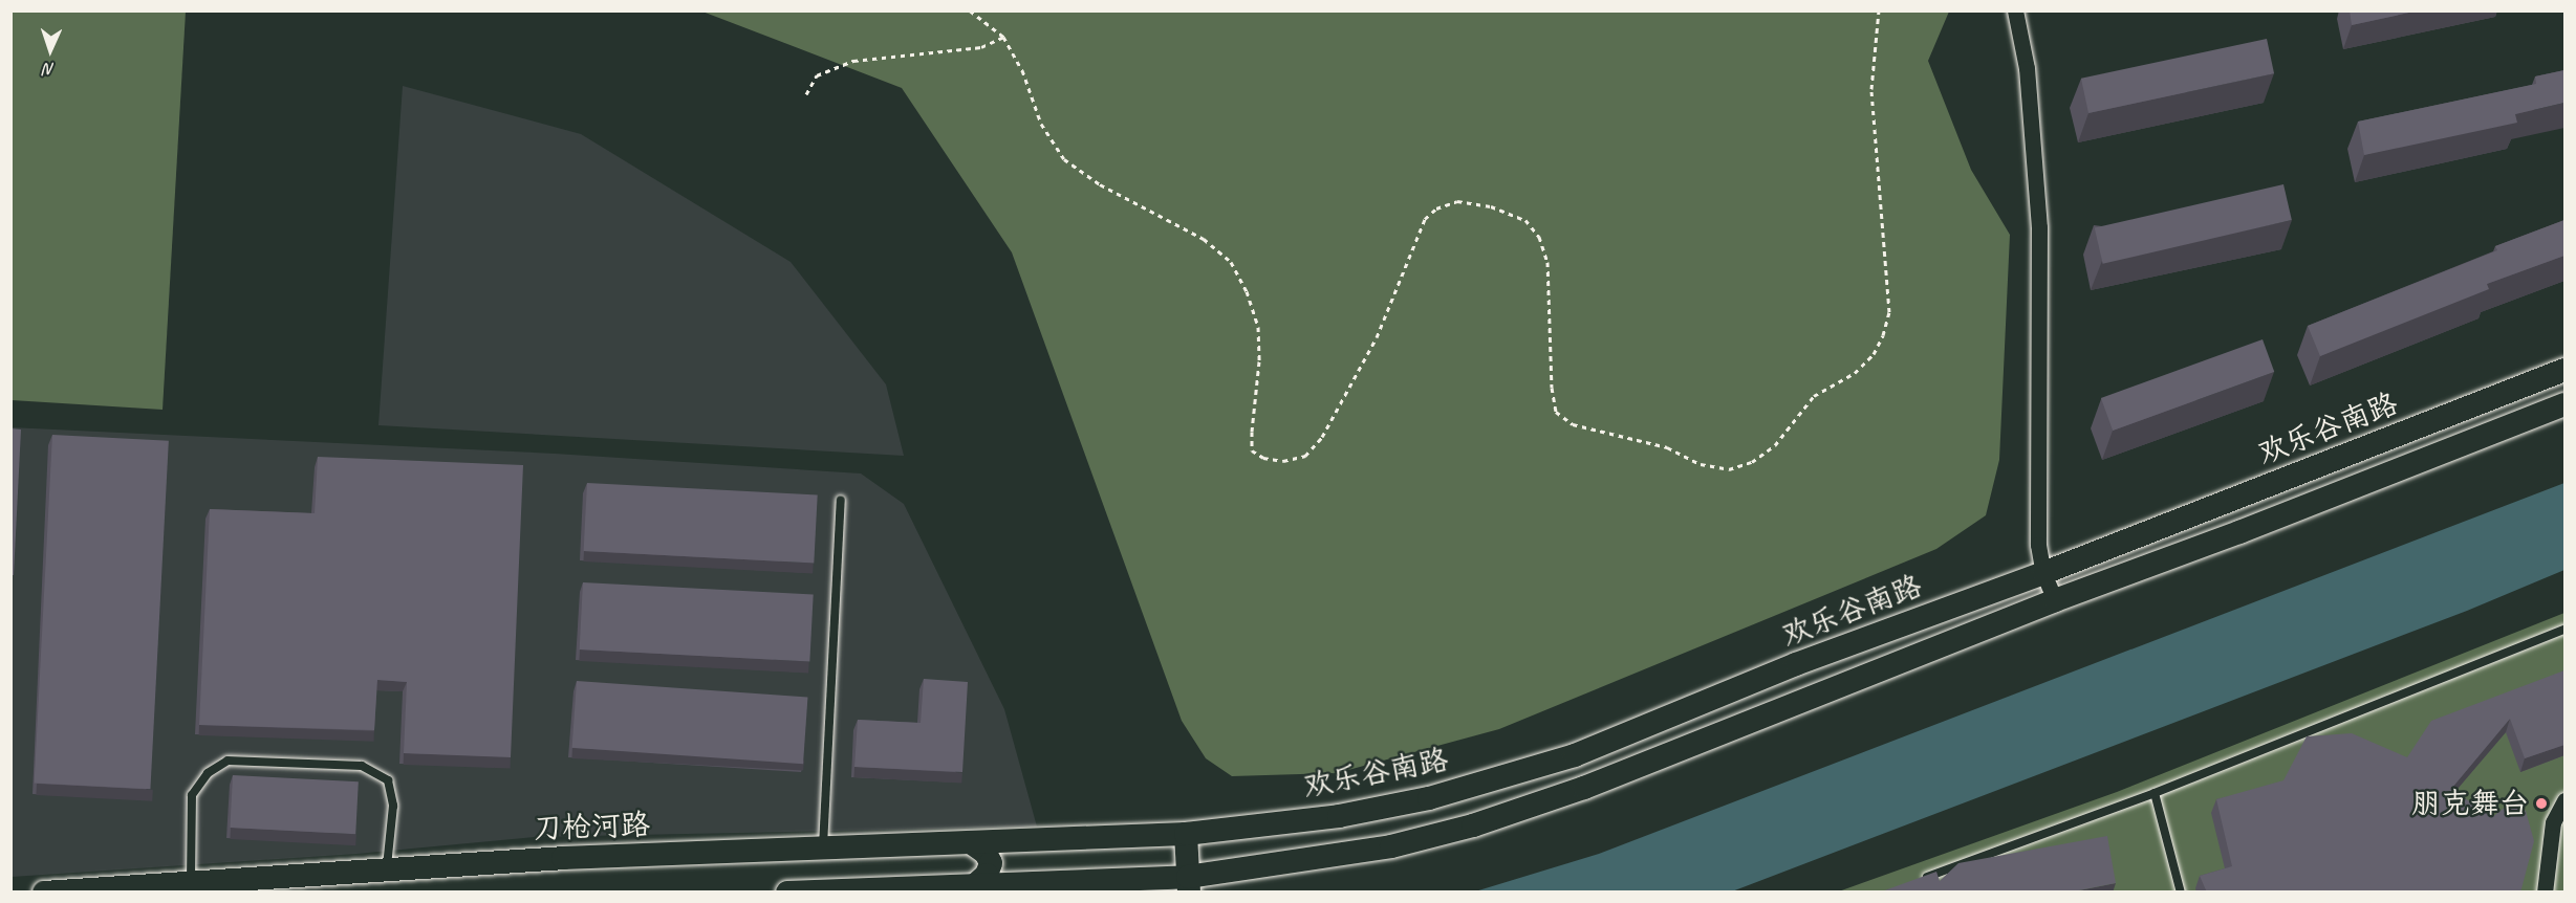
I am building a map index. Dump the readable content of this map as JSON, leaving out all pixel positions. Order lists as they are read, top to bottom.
{
  "streets": {
    "street": ["欢乐谷南路", "刀枪河路"]
  },
  "crossings": [
    ["欢乐谷南路", "刀枪河路"]
  ],
  "places": ["朋克舞台"],
  "north": "bottom"
}
